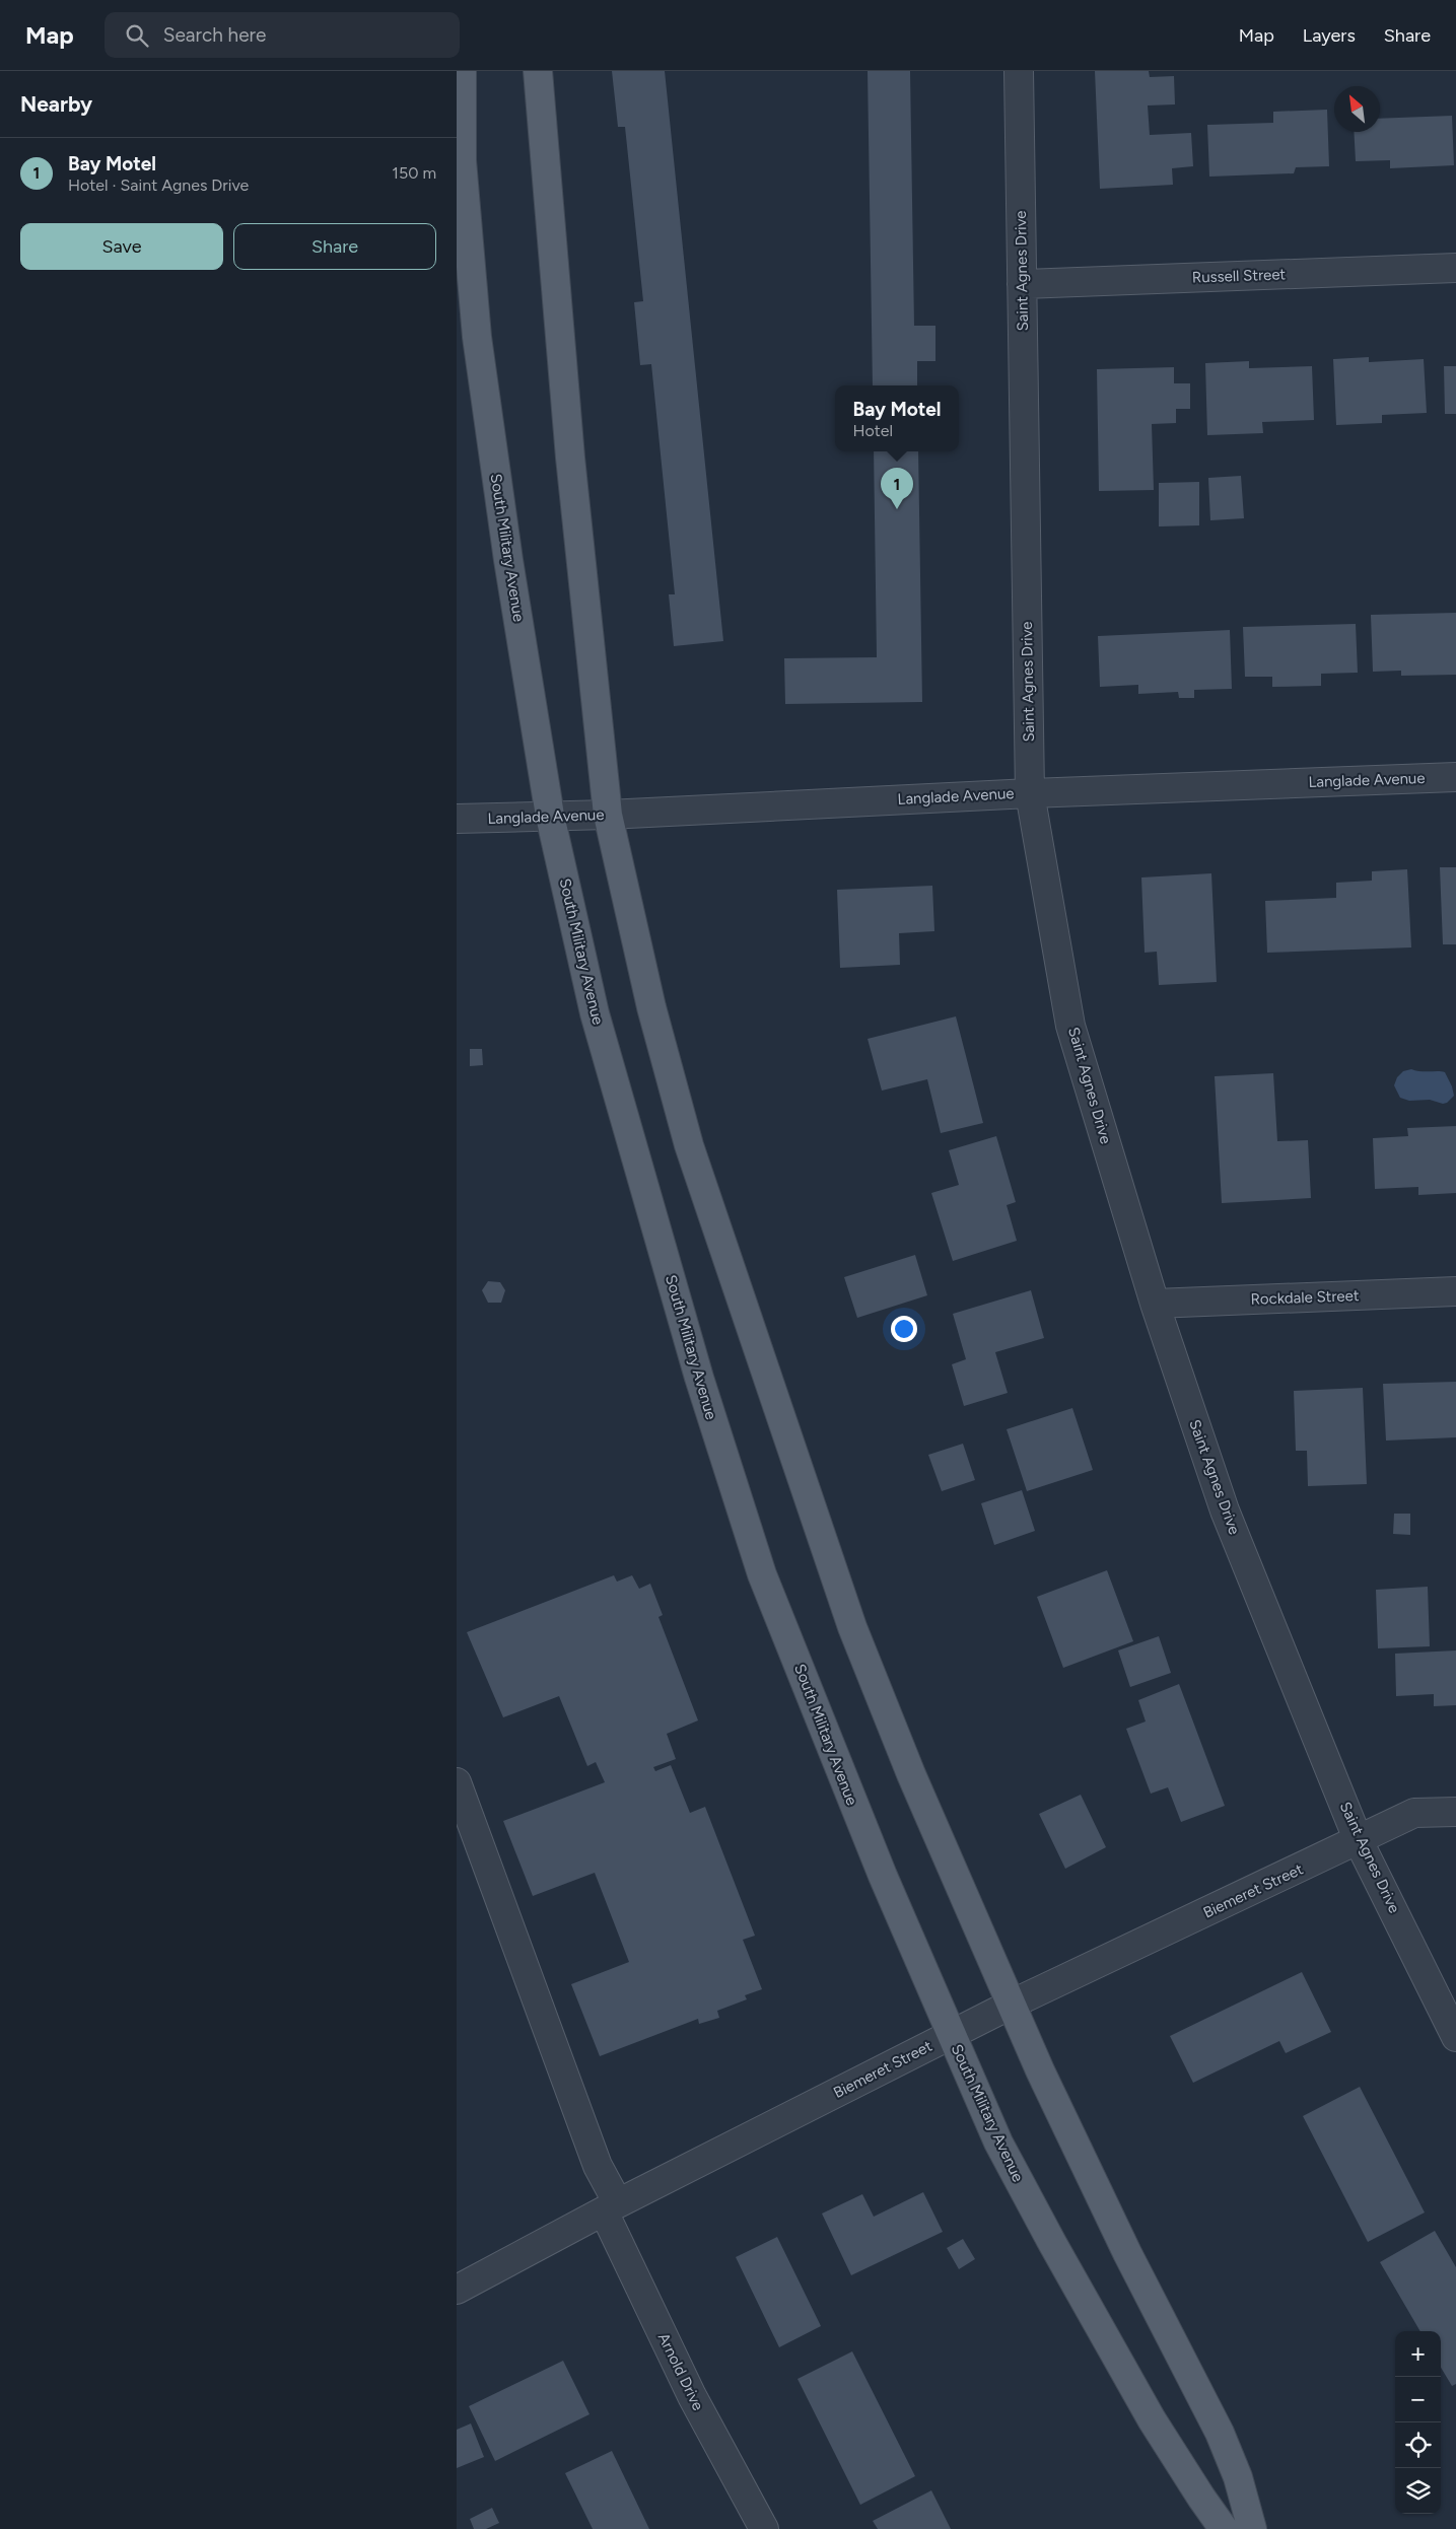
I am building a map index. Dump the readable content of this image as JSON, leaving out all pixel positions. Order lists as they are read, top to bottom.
{
  "streets": {
    "main road": ["South Military Avenue"],
    "street": [
      "Saint Agnes Drive",
      "Russell Street",
      "Langlade Avenue",
      "Rockdale Street",
      "Biemeret Street",
      "Arnold Drive"
    ]
  },
  "crossings": [
    ["Saint Agnes Drive", "Russell Street"],
    ["Saint Agnes Drive", "Langlade Avenue"],
    ["Saint Agnes Drive", "Rockdale Street"],
    ["Saint Agnes Drive", "Biemeret Street"],
    ["South Military Avenue", "Langlade Avenue"],
    ["South Military Avenue", "Biemeret Street"],
    ["Biemeret Street", "Arnold Drive"]
  ],
  "north": "top left",
  "page": {
    "header": "Map",
    "search": "Search here",
    "nav": ["Map", "Layers", "Share"],
    "heading": "Nearby",
    "list": [
      {
        "mark": "1",
        "name": "Bay Motel",
        "note": "Hotel · Saint Agnes Drive",
        "value": "150 m"
      }
    ],
    "buttons": ["Save", "Share"],
    "popup": ["Bay Motel", "Hotel"],
    "pins": "1",
    "map_buttons": ["+", "−"]
  }
}
